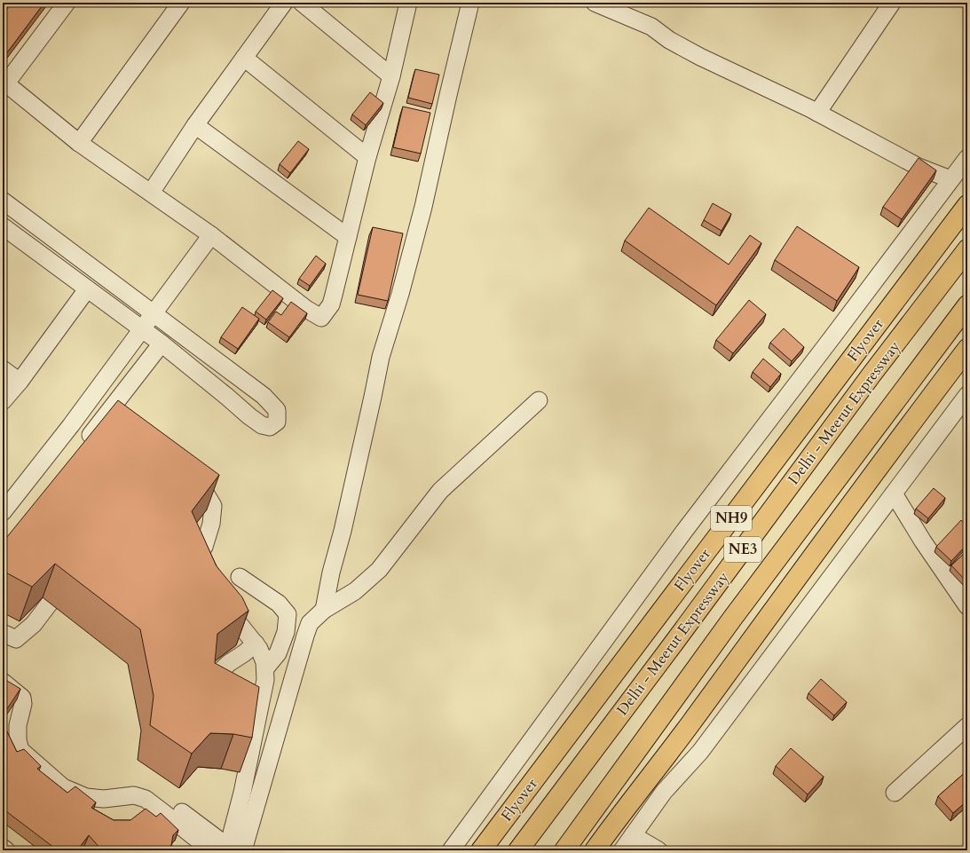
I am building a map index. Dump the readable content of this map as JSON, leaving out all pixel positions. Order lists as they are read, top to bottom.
{
  "streets": {
    "highway": [
      "Flyover",
      "Delhi - Meerut Expressway",
      "NH9",
      "NE3"
    ]
  }
}
